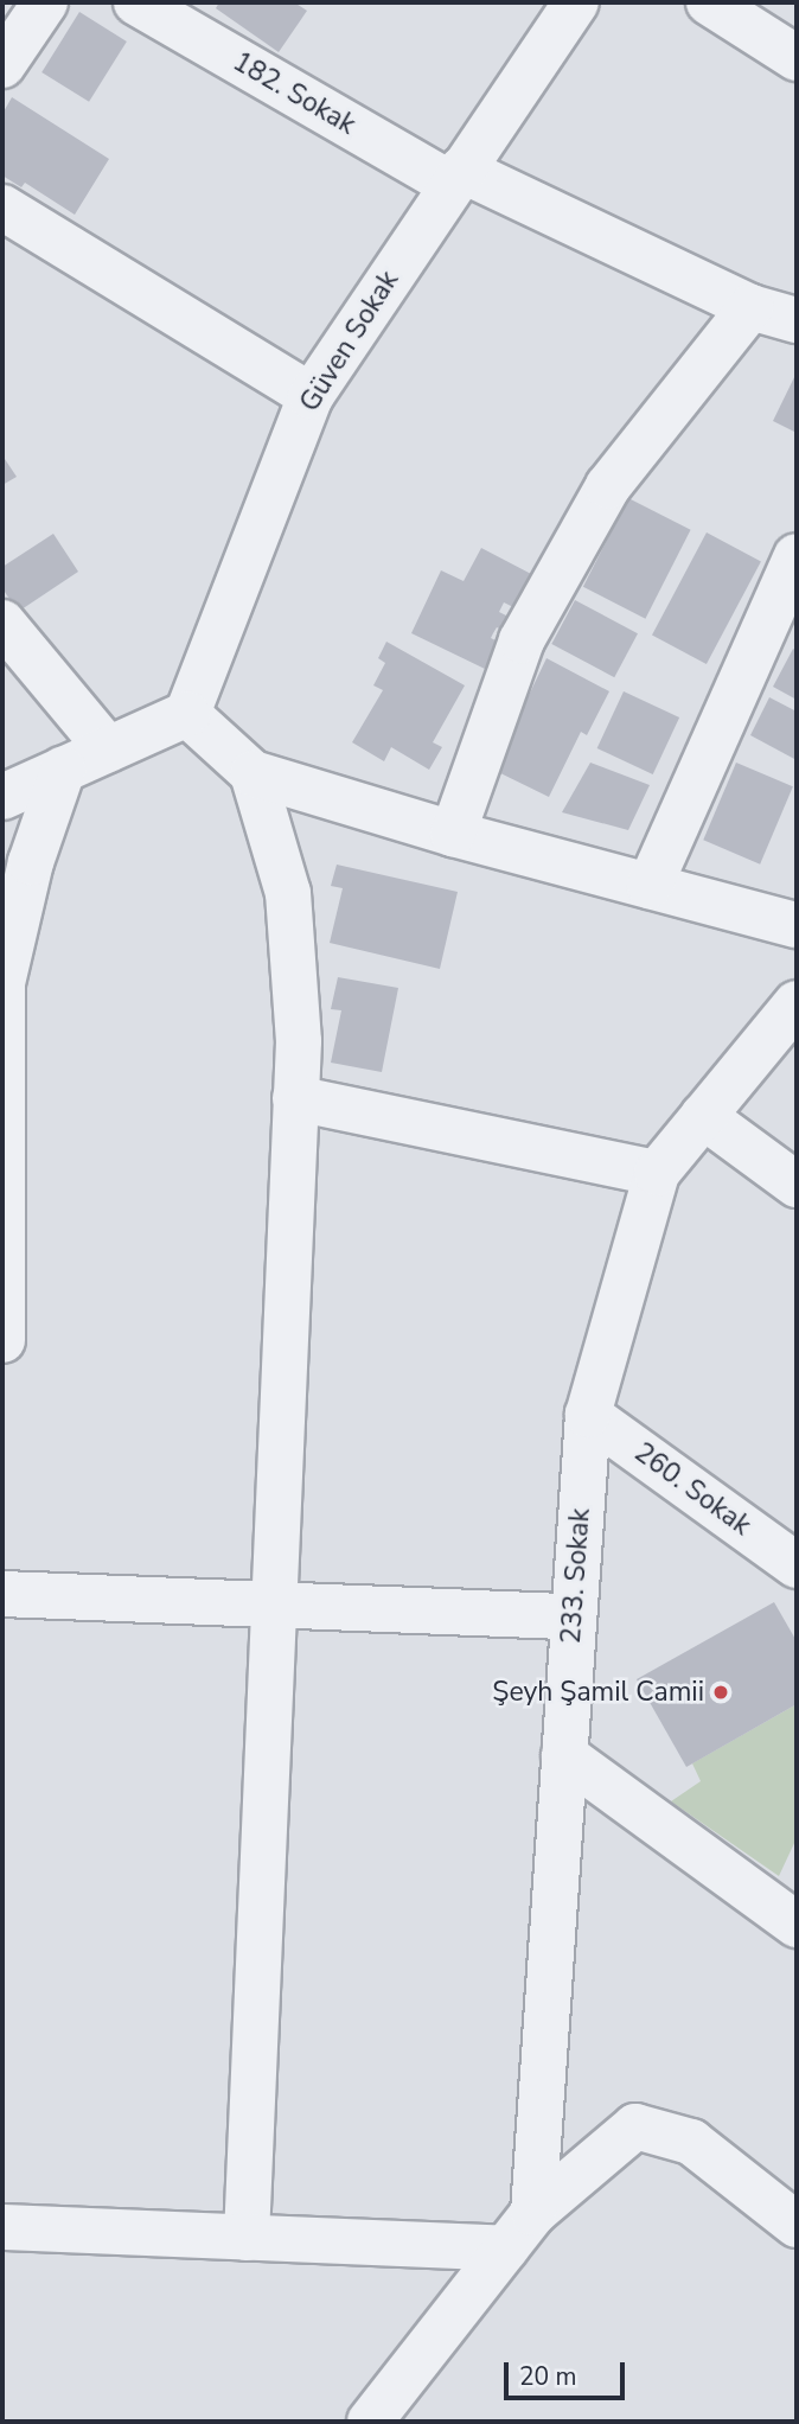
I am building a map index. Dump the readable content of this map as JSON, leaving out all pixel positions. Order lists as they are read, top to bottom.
{
  "streets": {
    "street": [
      "182. Sokak",
      "Güven Sokak",
      "260. Sokak",
      "233. Sokak"
    ]
  },
  "crossings": [
    ["182. Sokak", "Güven Sokak"],
    ["260. Sokak", "233. Sokak"]
  ],
  "places": ["Şeyh Şamil Camii"],
  "scale_bar": "20 m"
}
